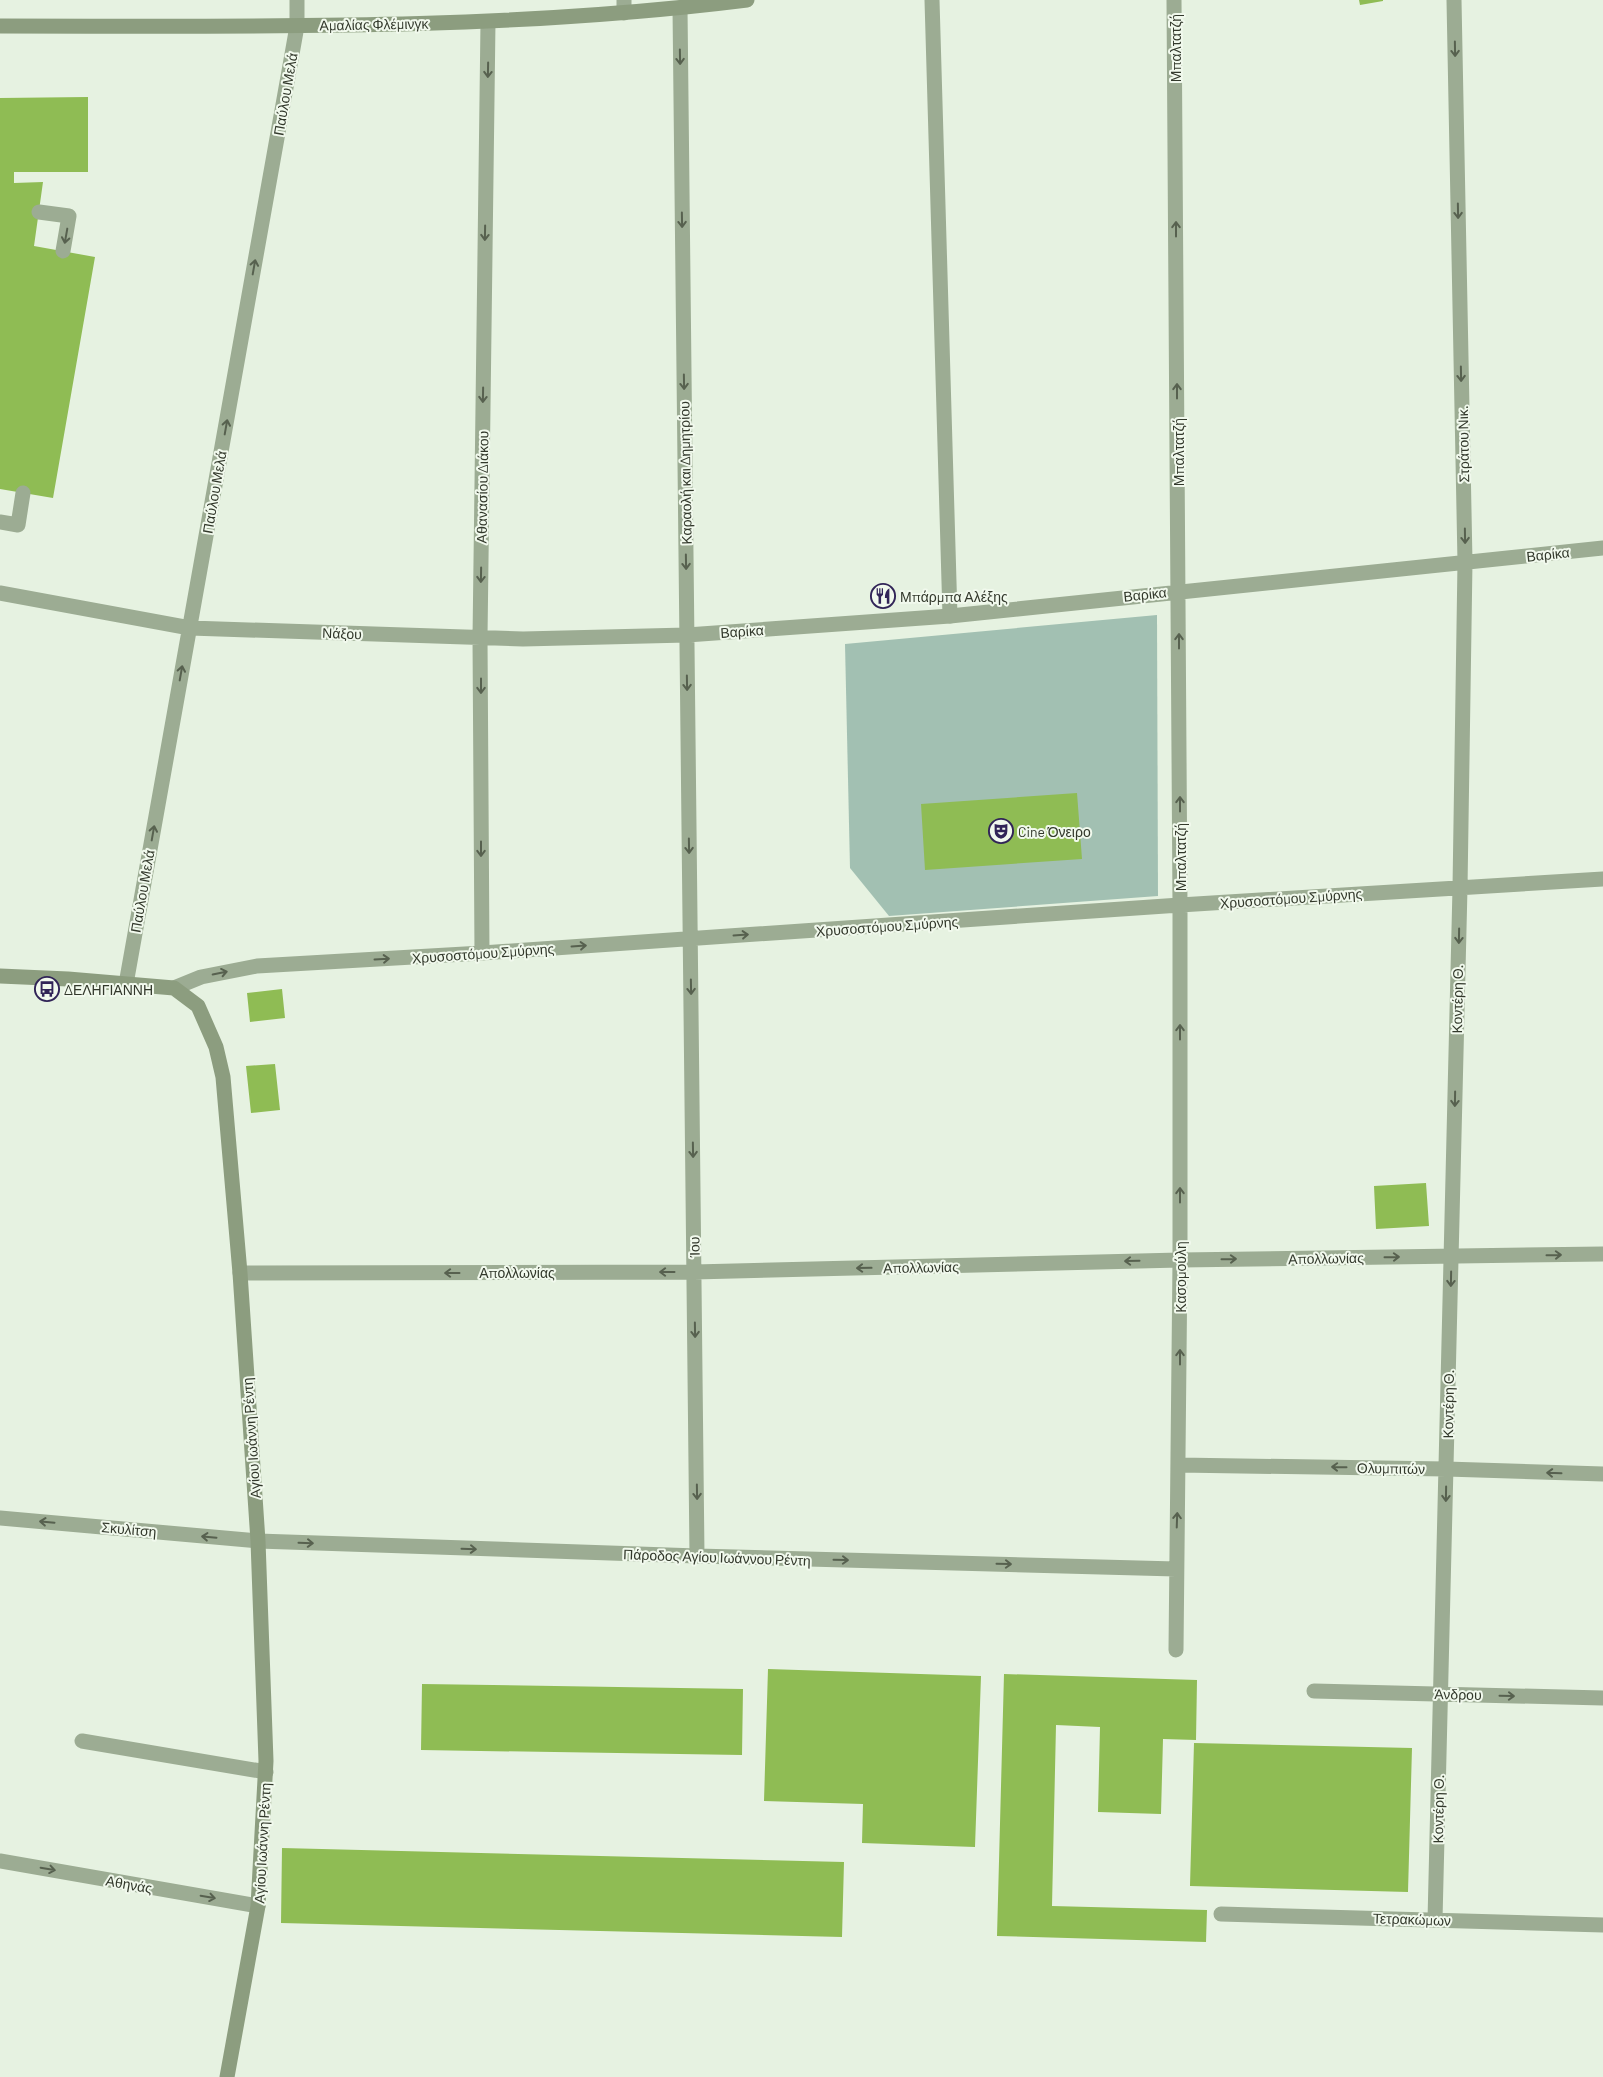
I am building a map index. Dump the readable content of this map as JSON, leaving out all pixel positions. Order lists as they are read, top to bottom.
{
  "streets": {
    "street": [
      "Αμαλίας Φλέμινγκ",
      "Μπαλτατζή",
      "Παύλου Μελά",
      "Στράτου Νικ.",
      "Καραολή και Δημητρίου",
      "Αθανασίου Διάκου",
      "Βαρίκα",
      "Νάξου",
      "Χρυσοστόμου Σμύρνης",
      "Κοντέρη Θ.",
      "Ίου",
      "Απολλωνίας",
      "Κασομούλη",
      "Αγίου Ιωάννη Ρέντη",
      "Ολυμπιτών",
      "Σκυλίτση",
      "Πάροδος Αγίου Ιωάννου Ρέντη",
      "Άνδρου",
      "Αθηνάς",
      "Τετρακώμων"
    ]
  },
  "crossings": [
    ["Αμαλίας Φλέμινγκ", "Παύλου Μελά"],
    ["Αμαλίας Φλέμινγκ", "Καραολή και Δημητρίου"],
    ["Αμαλίας Φλέμινγκ", "Αθανασίου Διάκου"],
    ["Μπαλτατζή", "Βαρίκα"],
    ["Μπαλτατζή", "Χρυσοστόμου Σμύρνης"],
    ["Μπαλτατζή", "Κασομούλη"],
    ["Παύλου Μελά", "Νάξου"],
    ["Στράτου Νικ.", "Βαρίκα"],
    ["Στράτου Νικ.", "Χρυσοστόμου Σμύρνης"],
    ["Στράτου Νικ.", "Κοντέρη Θ."],
    ["Καραολή και Δημητρίου", "Βαρίκα"],
    ["Καραολή και Δημητρίου", "Νάξου"],
    ["Καραολή και Δημητρίου", "Χρυσοστόμου Σμύρνης"],
    ["Καραολή και Δημητρίου", "Ίου"],
    ["Αθανασίου Διάκου", "Νάξου"],
    ["Αθανασίου Διάκου", "Χρυσοστόμου Σμύρνης"],
    ["Βαρίκα", "Νάξου"],
    ["Χρυσοστόμου Σμύρνης", "Κοντέρη Θ."],
    ["Χρυσοστόμου Σμύρνης", "Ίου"],
    ["Χρυσοστόμου Σμύρνης", "Κασομούλη"],
    ["Χρυσοστόμου Σμύρνης", "Αγίου Ιωάννη Ρέντη"],
    ["Κοντέρη Θ.", "Απολλωνίας"],
    ["Κοντέρη Θ.", "Ολυμπιτών"],
    ["Κοντέρη Θ.", "Άνδρου"],
    ["Κοντέρη Θ.", "Τετρακώμων"],
    ["Ίου", "Απολλωνίας"],
    ["Ίου", "Πάροδος Αγίου Ιωάννου Ρέντη"],
    ["Απολλωνίας", "Κασομούλη"],
    ["Απολλωνίας", "Αγίου Ιωάννη Ρέντη"],
    ["Κασομούλη", "Ολυμπιτών"],
    ["Κασομούλη", "Πάροδος Αγίου Ιωάννου Ρέντη"],
    ["Αγίου Ιωάννη Ρέντη", "Σκυλίτση"],
    ["Αγίου Ιωάννη Ρέντη", "Πάροδος Αγίου Ιωάννου Ρέντη"],
    ["Αγίου Ιωάννη Ρέντη", "Αθηνάς"],
    ["Σκυλίτση", "Πάροδος Αγίου Ιωάννου Ρέντη"]
  ],
  "one_way": [
    "Μπαλτατζή",
    "Παύλου Μελά",
    "Στράτου Νικ.",
    "Καραολή και Δημητρίου",
    "Αθανασίου Διάκου",
    "Χρυσοστόμου Σμύρνης",
    "Κοντέρη Θ.",
    "Ίου",
    "Κασομούλη",
    "Ολυμπιτών",
    "Σκυλίτση",
    "Πάροδος Αγίου Ιωάννου Ρέντη",
    "Άνδρου"
  ],
  "places": {
    "restaurant": ["Μπάρμπα Αλέξης"],
    "theatre": ["Cine Όνειρο"],
    "bus stop": ["ΔΕΛΗΓΙΑΝΝΗ"]
  }
}
